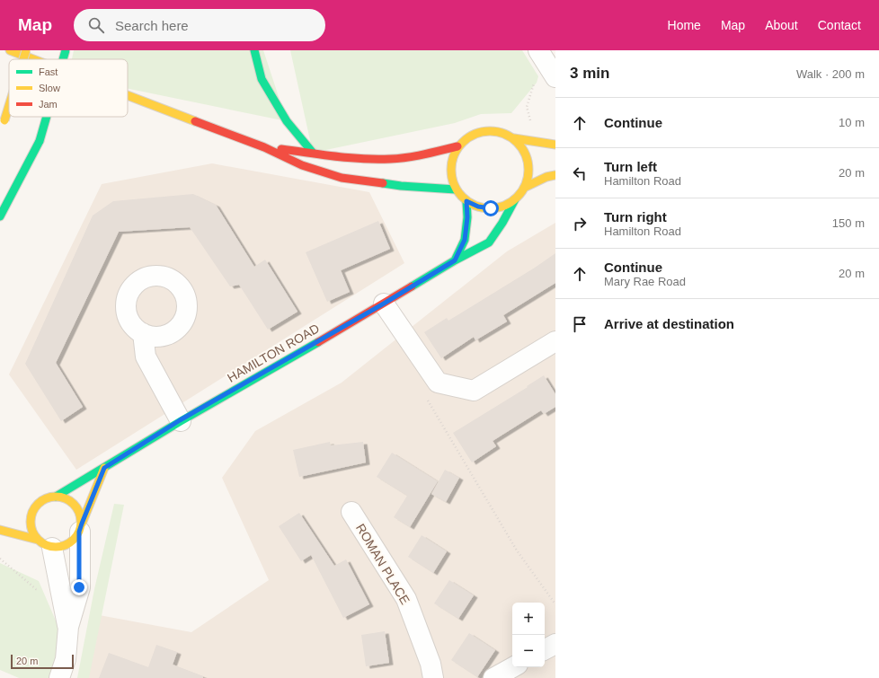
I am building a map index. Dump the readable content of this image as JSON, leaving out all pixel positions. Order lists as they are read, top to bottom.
{
  "streets": {
    "main road": ["HAMILTON ROAD"],
    "street": ["ROMAN PLACE"]
  },
  "legend": ["Fast", "Slow", "Jam"],
  "scale_bar": "20 m",
  "page": {
    "header": "Map",
    "search": "Search here",
    "nav": [
      "Home",
      "Map",
      "About",
      "Contact"
    ],
    "heading": ["3 min", "Walk · 200 m"],
    "list": [
      ["Continue", "10 m"],
      ["Turn left", "Hamilton Road", "20 m"],
      ["Turn right", "Hamilton Road", "150 m"],
      ["Continue", "Mary Rae Road", "20 m"],
      "Arrive at destination"
    ],
    "map_buttons": ["+", "−"],
    "scale": "20 m"
  }
}
